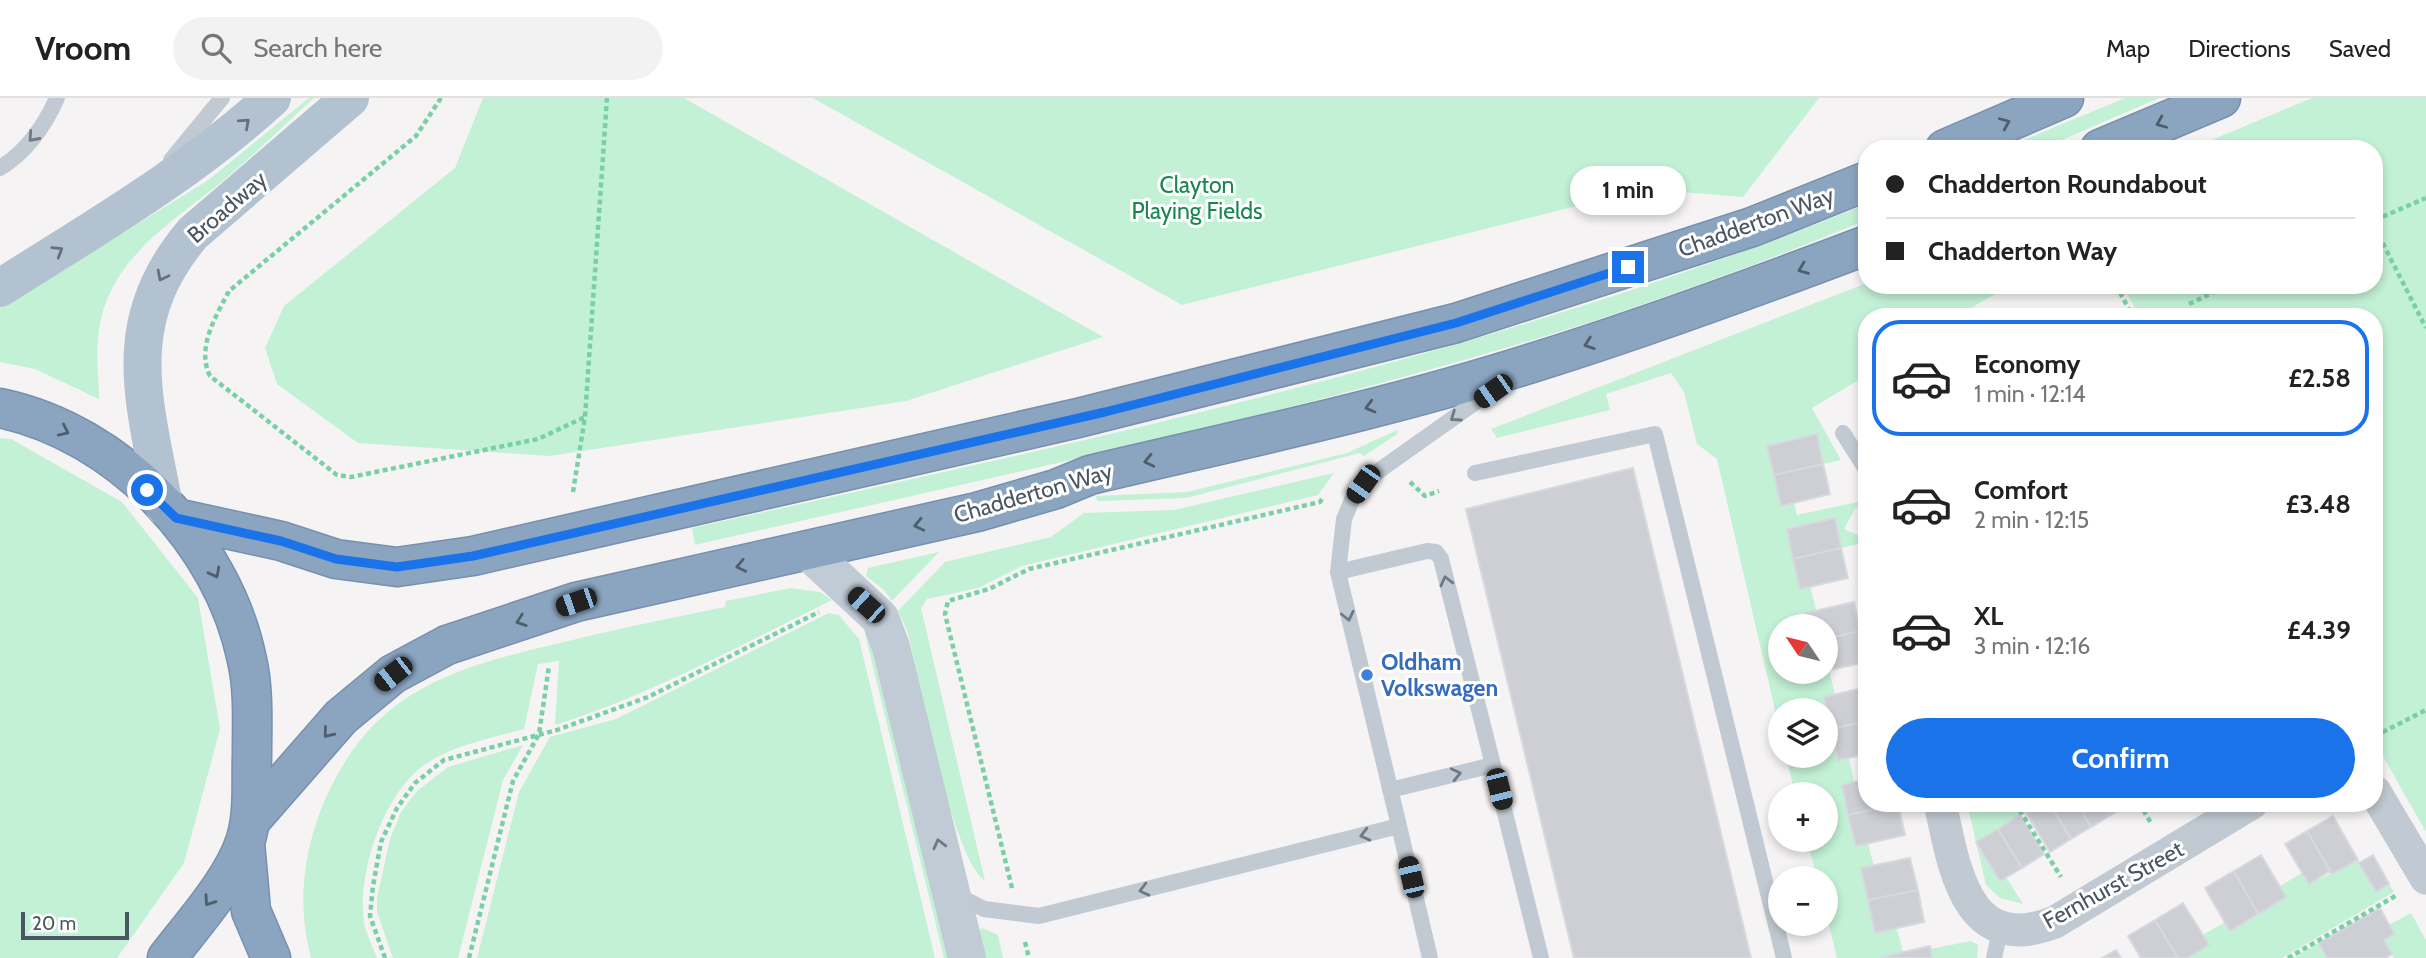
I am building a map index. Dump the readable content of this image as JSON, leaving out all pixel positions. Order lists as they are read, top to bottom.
{
  "streets": {
    "highway": ["Chadderton Way"],
    "main road": ["Broadway"],
    "street": ["Fernhurst Street"]
  },
  "crossings": [
    ["Broadway", "Chadderton Way"]
  ],
  "one_way": ["Broadway"],
  "parks": ["Clayton Playing Fields"],
  "places": ["Oldham Volkswagen"],
  "scale_bar": "20 m",
  "north": "top left",
  "page": {
    "header": "Vroom",
    "search": "Search here",
    "nav": ["Map", "Directions", "Saved"],
    "banner": ["Chadderton Roundabout", "Chadderton Way"],
    "bubble": "1 min",
    "list": [
      {
        "name": "Economy",
        "note": "1 min · 12:14",
        "value": "£2.58"
      },
      {
        "name": "Comfort",
        "note": "2 min · 12:15",
        "value": "£3.48"
      },
      {
        "name": "XL",
        "note": "3 min · 12:16",
        "value": "£4.39"
      }
    ],
    "map_buttons": ["+", "−"],
    "buttons": "Confirm",
    "scale": "20 m"
  }
}
